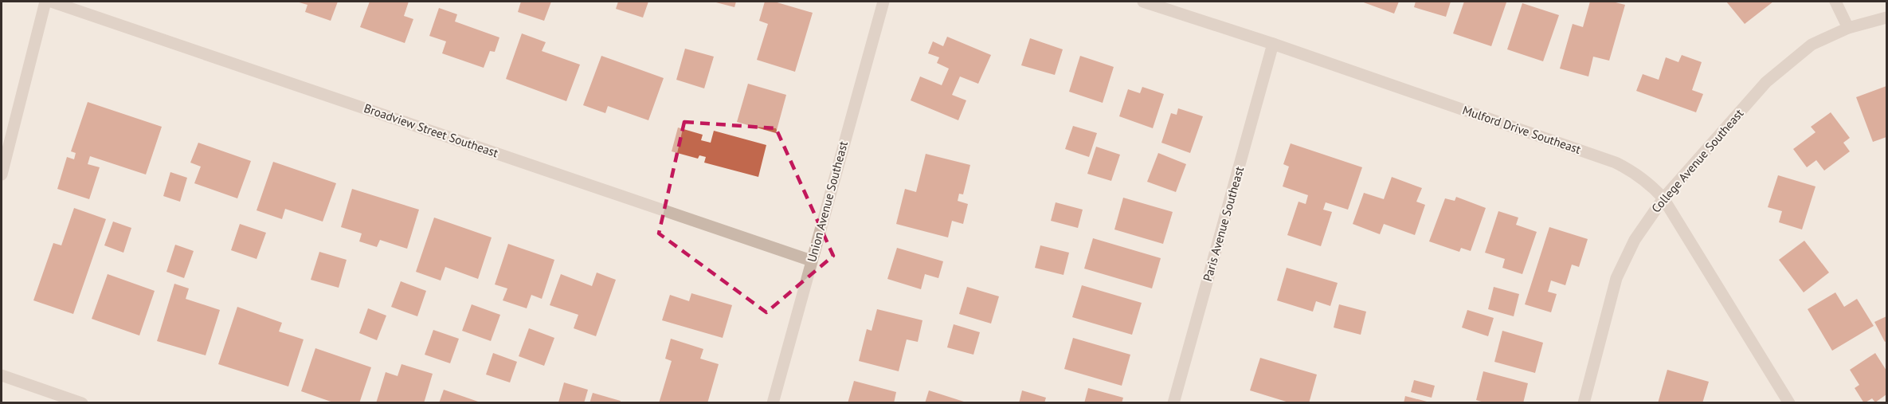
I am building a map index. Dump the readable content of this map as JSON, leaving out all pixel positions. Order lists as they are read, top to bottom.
{
  "streets": {
    "street": [
      "Mulford Drive Southeast",
      "Broadview Street Southeast",
      "College Avenue Southeast",
      "Union Avenue Southeast",
      "Paris Avenue Southeast"
    ]
  },
  "crossings": [
    ["Mulford Drive Southeast", "College Avenue Southeast"],
    ["Mulford Drive Southeast", "Paris Avenue Southeast"],
    ["Broadview Street Southeast", "Union Avenue Southeast"]
  ]
}
